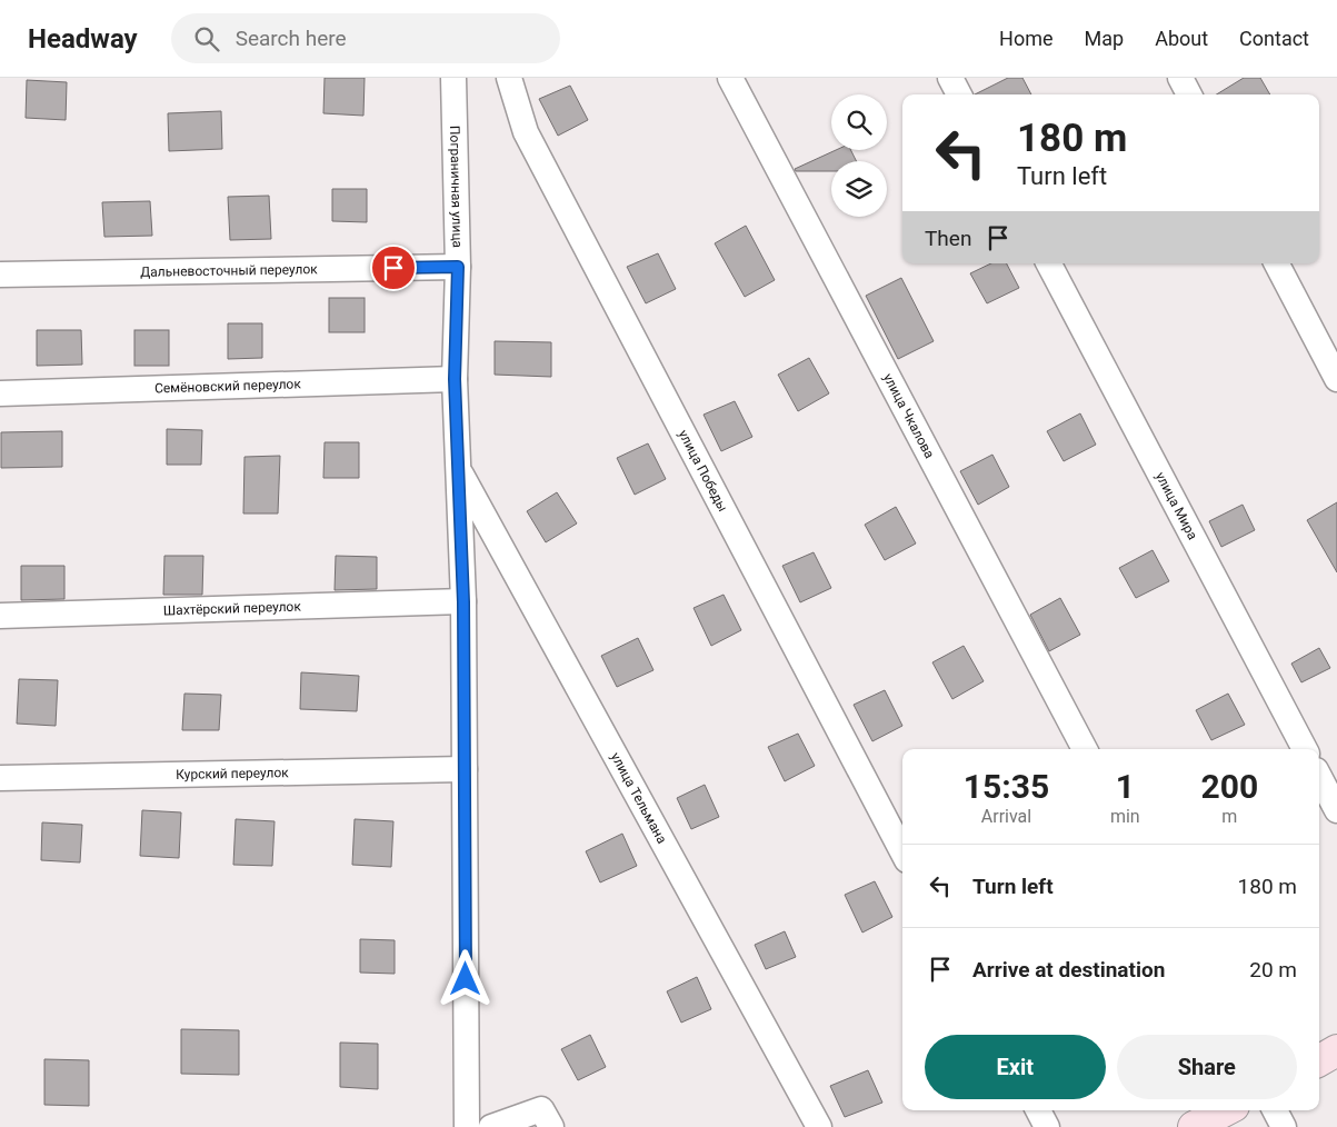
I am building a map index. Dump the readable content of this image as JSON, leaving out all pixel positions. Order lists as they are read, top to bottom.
{
  "streets": {
    "street": [
      "Пограничная улица",
      "Дальневосточный переулок",
      "Семёновский переулок",
      "улица Чкалова",
      "улица Победы",
      "улица Мира",
      "Шахтёрский переулок",
      "Курский переулок",
      "улица Тельмана"
    ]
  },
  "crossings": [
    ["Пограничная улица", "Дальневосточный переулок"],
    ["Пограничная улица", "Семёновский переулок"],
    ["Пограничная улица", "Шахтёрский переулок"],
    ["Пограничная улица", "Курский переулок"],
    ["Пограничная улица", "улица Тельмана"]
  ],
  "page": {
    "header": "Headway",
    "search": "Search here",
    "nav": [
      "Home",
      "Map",
      "About",
      "Contact"
    ],
    "turn": ["180 m", "Turn left"],
    "then": "Then",
    "eta": [
      "15:35",
      "Arrival",
      "1",
      "min",
      "200",
      "m"
    ],
    "list": [
      {
        "name": "Turn left",
        "value": "180 m"
      },
      {
        "name": "Arrive at destination",
        "value": "20 m"
      }
    ],
    "buttons": ["Exit", "Share"]
  }
}
